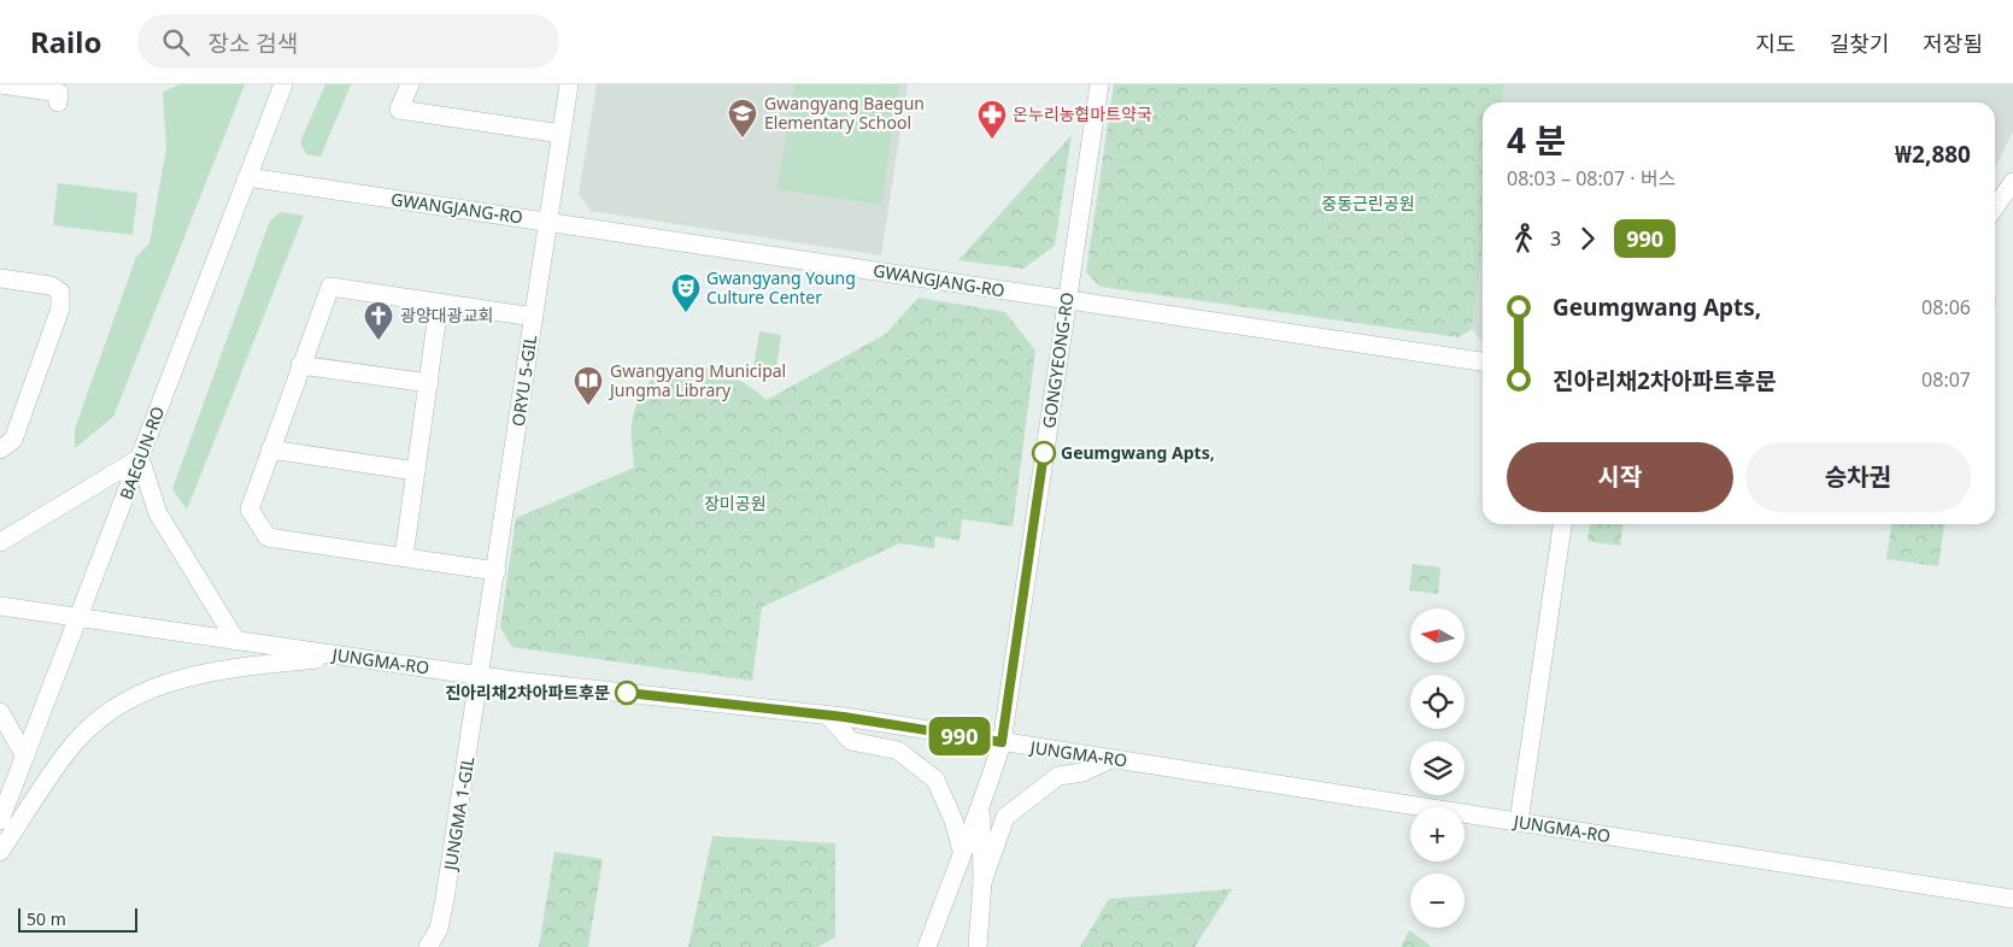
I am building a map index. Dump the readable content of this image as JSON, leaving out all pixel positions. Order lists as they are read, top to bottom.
{
  "streets": {
    "street": [
      "GWANGJANG-RO",
      "GONGYEONG-RO",
      "ORYU 5-GIL",
      "BAEGUN-RO",
      "JUNGMA-RO",
      "JUNGMA 1-GIL"
    ]
  },
  "crossings": [
    ["GWANGJANG-RO", "GONGYEONG-RO"],
    ["GWANGJANG-RO", "ORYU 5-GIL"],
    ["GWANGJANG-RO", "BAEGUN-RO"],
    ["GONGYEONG-RO", "JUNGMA-RO"],
    ["ORYU 5-GIL", "JUNGMA-RO"],
    ["ORYU 5-GIL", "JUNGMA 1-GIL"],
    ["BAEGUN-RO", "JUNGMA-RO"],
    ["JUNGMA-RO", "JUNGMA 1-GIL"]
  ],
  "parks": ["중동근린공원", "장미공원"],
  "places": {
    "school or university": ["Gwangyang Baegun Elementary School"],
    "pharmacy": ["온누리농협마트약국"],
    "theatre": ["Gwangyang Young Culture Center"],
    "church": ["광양대광교회"],
    "library": ["Gwangyang Municipal Jungma Library"],
    "other": ["Geumgwang Apts,", "진아리채2차아파트후문"]
  },
  "lines": ["bus line 990"],
  "scale_bar": "50 m",
  "north": "left",
  "page": {
    "header": "Railo",
    "search": "장소 검색",
    "nav": ["지도", "길찾기", "저장됨"],
    "on_map": "990",
    "heading": ["4 분", "08:03 – 08:07 · 버스", "₩2,880"],
    "legs": ["3", "990"],
    "list": [
      {
        "name": "Geumgwang Apts,",
        "value": "08:06"
      },
      {
        "name": "진아리채2차아파트후문",
        "value": "08:07"
      }
    ],
    "buttons": ["시작", "승차권"],
    "map_buttons": ["+", "−"],
    "scale": "50 m"
  }
}
